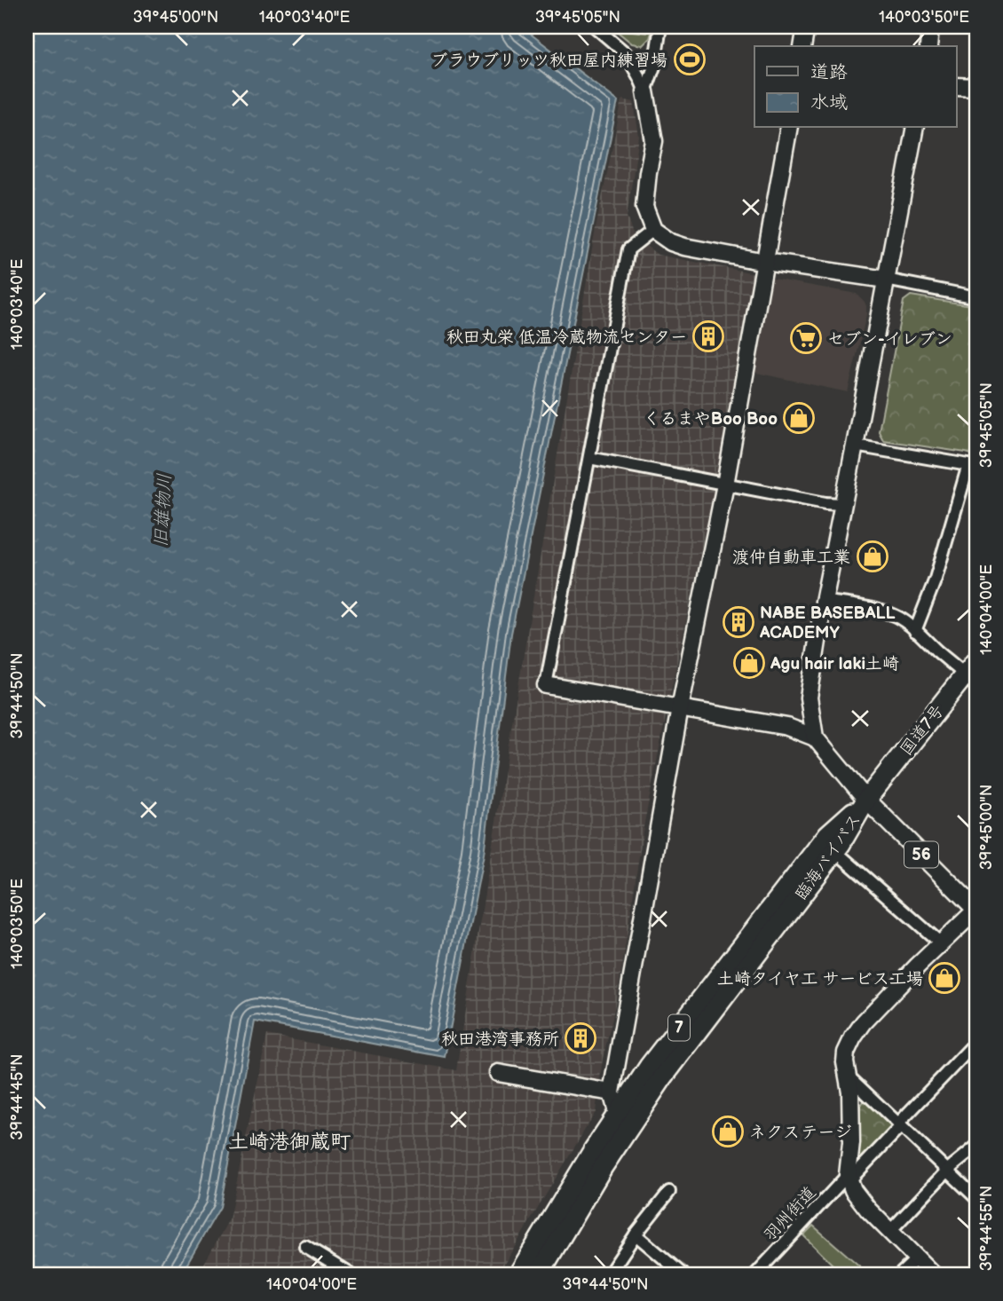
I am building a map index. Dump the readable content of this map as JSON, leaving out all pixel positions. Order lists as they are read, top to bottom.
{
  "streets": {
    "highway": ["国道7号", "臨海バイパス", "7"],
    "main road": ["56"],
    "street": ["羽州街道"]
  },
  "crossings": [
    ["国道7号", "56"],
    ["国道7号", "臨海バイパス"],
    ["56", "臨海バイパス"]
  ],
  "districts": ["土崎港御蔵町"],
  "water": ["旧雄物川"],
  "places": {
    "sports": ["ブラウブリッツ秋田屋内練習場"],
    "building": ["秋田丸栄 低温冷蔵物流センター", "NABE BASEBALL ACADEMY", "秋田港湾事務所"],
    "supermarket": ["セブン-イレブン"],
    "shop": [
      "くるまやBoo Boo",
      "渡仲自動車工業",
      "Agu hair laki土崎",
      "土崎タイヤ工 サービス工場",
      "ネクステージ"
    ]
  },
  "legend": ["道路", "水域"],
  "coordinates": [
    "39°45'00\"N",
    "140°03'40\"E",
    "39°45'05\"N",
    "140°03'50\"E",
    "140°04'00\"E",
    "39°44'50\"N",
    "39°44'45\"N",
    "39°44'55\"N"
  ]
}
